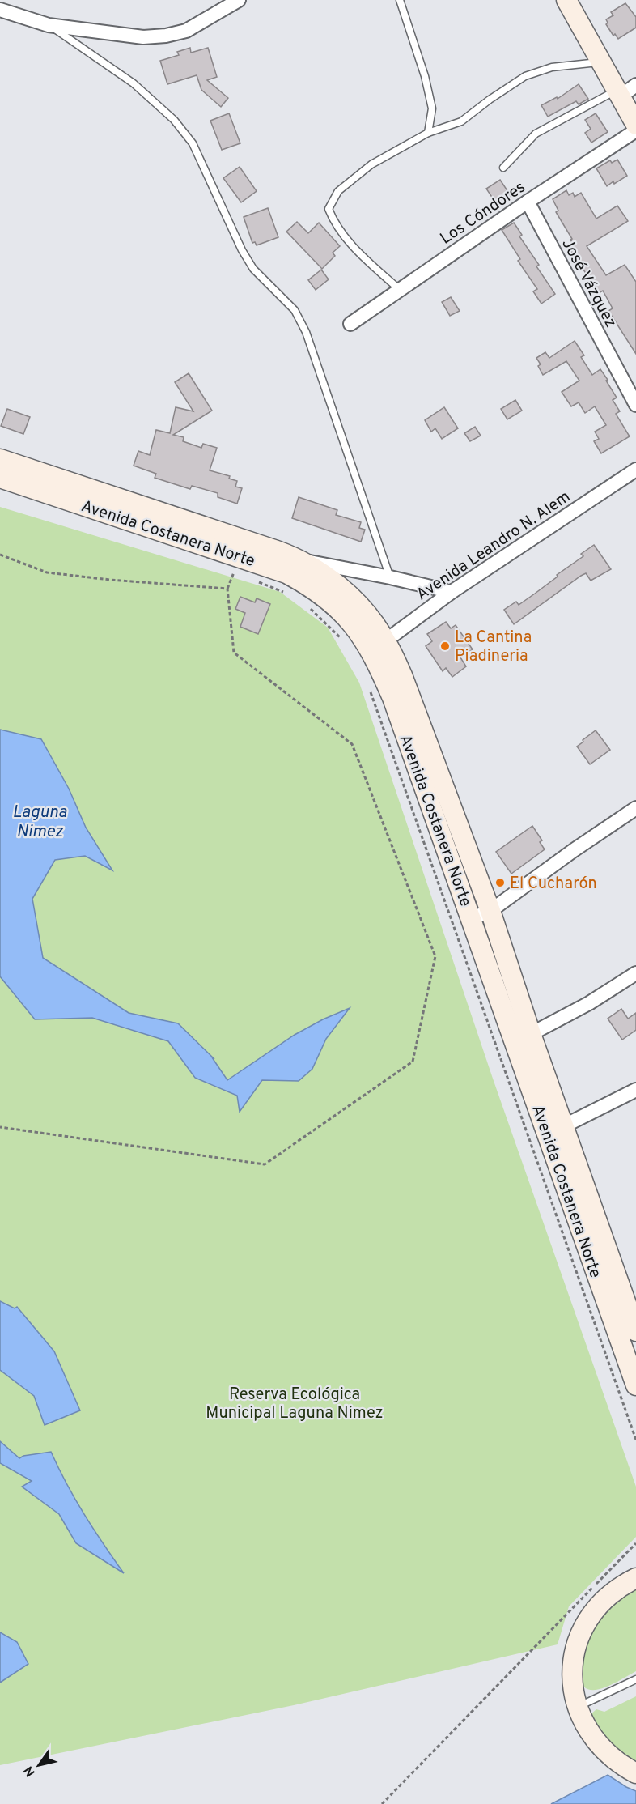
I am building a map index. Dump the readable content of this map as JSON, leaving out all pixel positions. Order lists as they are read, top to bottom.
{
  "streets": {
    "street": [
      "Los Cóndores",
      "José Vázquez",
      "Avenida Costanera Norte",
      "Avenida Leandro N. Alem"
    ]
  },
  "crossings": [
    ["Los Cóndores", "José Vázquez"],
    ["Avenida Costanera Norte", "Avenida Leandro N. Alem"]
  ],
  "water": ["Laguna Nimez"],
  "parks": ["Reserva Ecológica Municipal Laguna Nimez"],
  "places": ["La Cantina Piadineria", "El Cucharón"],
  "north": "bottom left"
}
